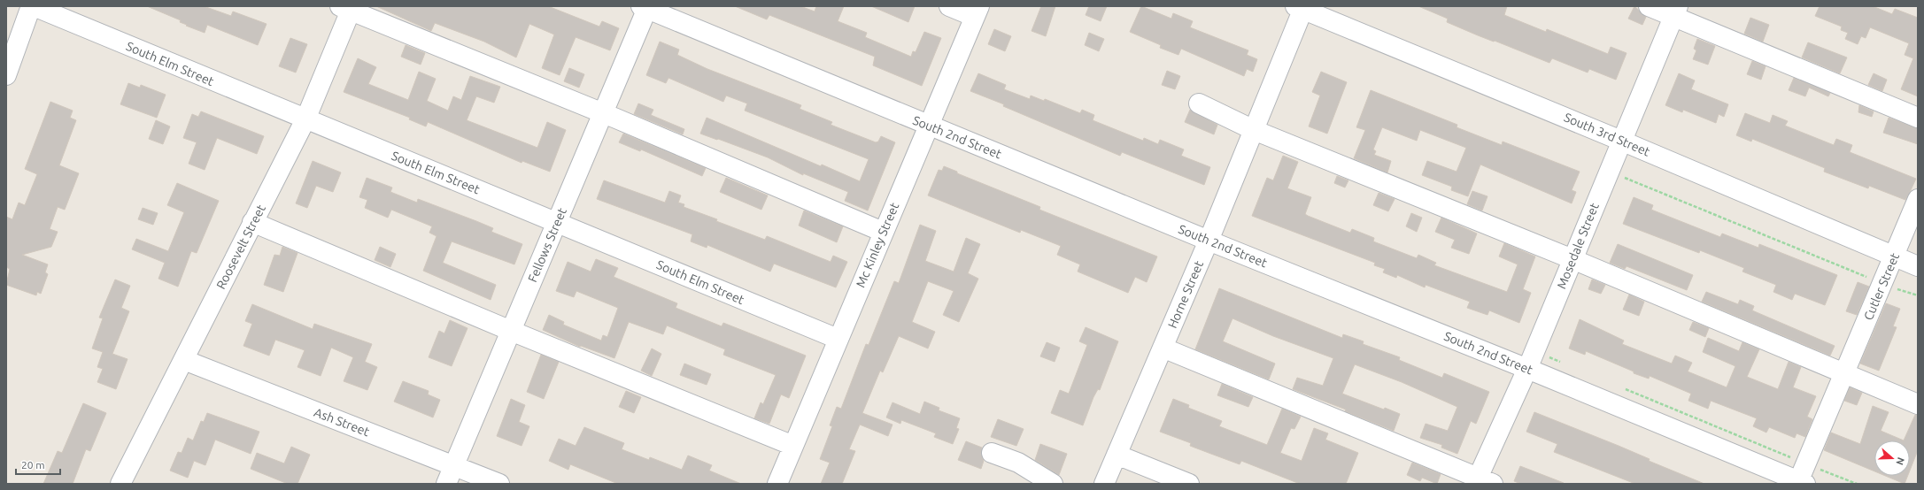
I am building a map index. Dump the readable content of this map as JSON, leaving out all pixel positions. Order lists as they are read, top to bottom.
{
  "streets": {
    "street": [
      "South Elm Street",
      "South 3rd Street",
      "South 2nd Street",
      "Fellows Street",
      "Mc Kinley Street",
      "Mosedale Street",
      "Roosevelt Street",
      "Cutler Street",
      "Horne Street",
      "Ash Street"
    ]
  },
  "crossings": [
    ["South Elm Street", "Fellows Street"],
    ["South Elm Street", "Mc Kinley Street"],
    ["South Elm Street", "Roosevelt Street"],
    ["South 3rd Street", "Mosedale Street"],
    ["South 3rd Street", "Cutler Street"],
    ["South 3rd Street", "Horne Street"],
    ["South 2nd Street", "Fellows Street"],
    ["South 2nd Street", "Mc Kinley Street"],
    ["South 2nd Street", "Mosedale Street"],
    ["South 2nd Street", "Cutler Street"],
    ["South 2nd Street", "Horne Street"],
    ["Fellows Street", "Ash Street"],
    ["Roosevelt Street", "Ash Street"]
  ],
  "scale_bar": "20 m",
  "north": "right"
}
